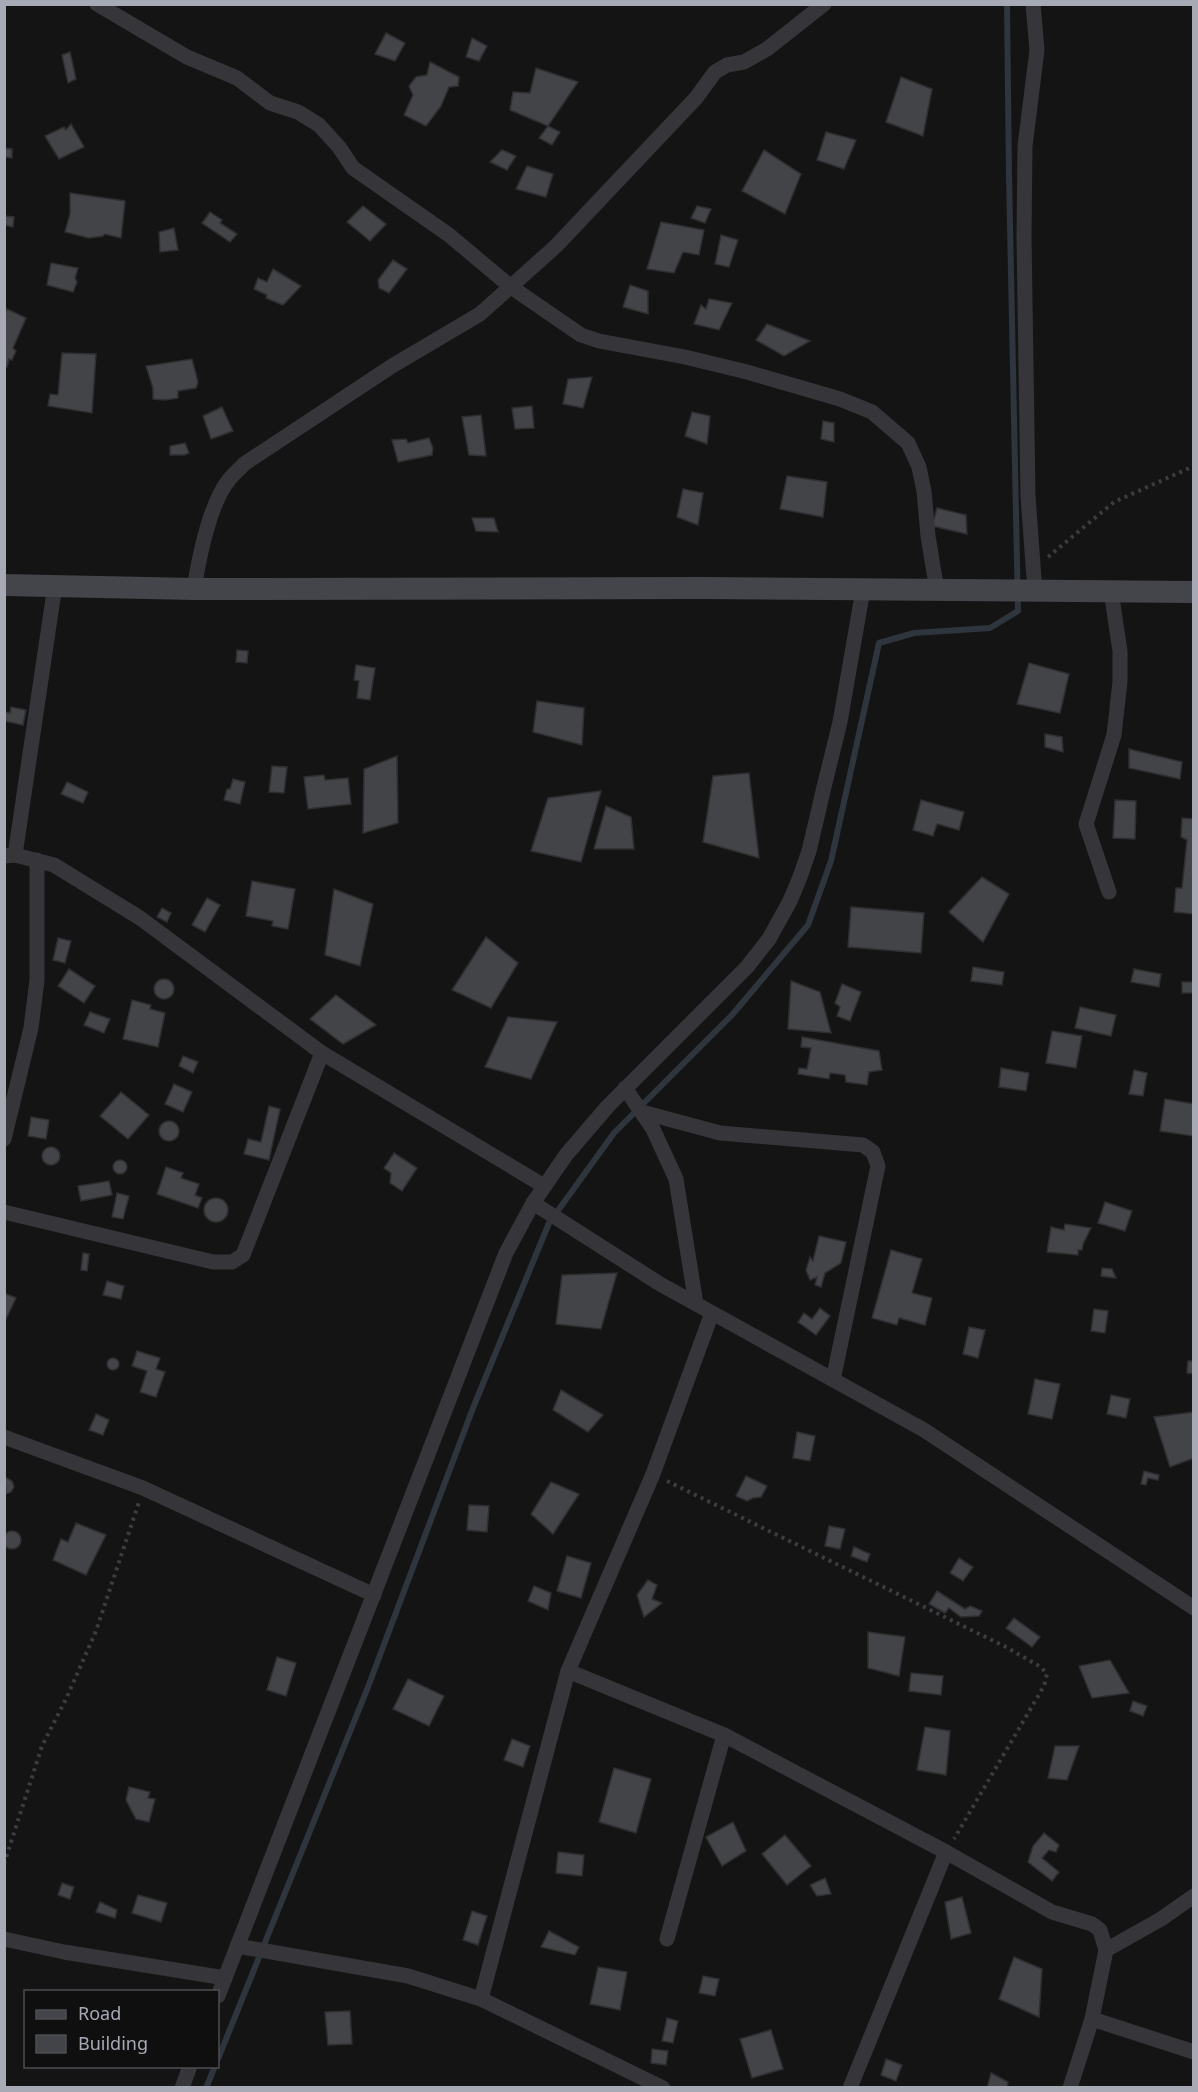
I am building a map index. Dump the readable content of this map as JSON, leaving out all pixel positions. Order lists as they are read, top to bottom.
{
  "legend": ["Road", "Building"]
}
